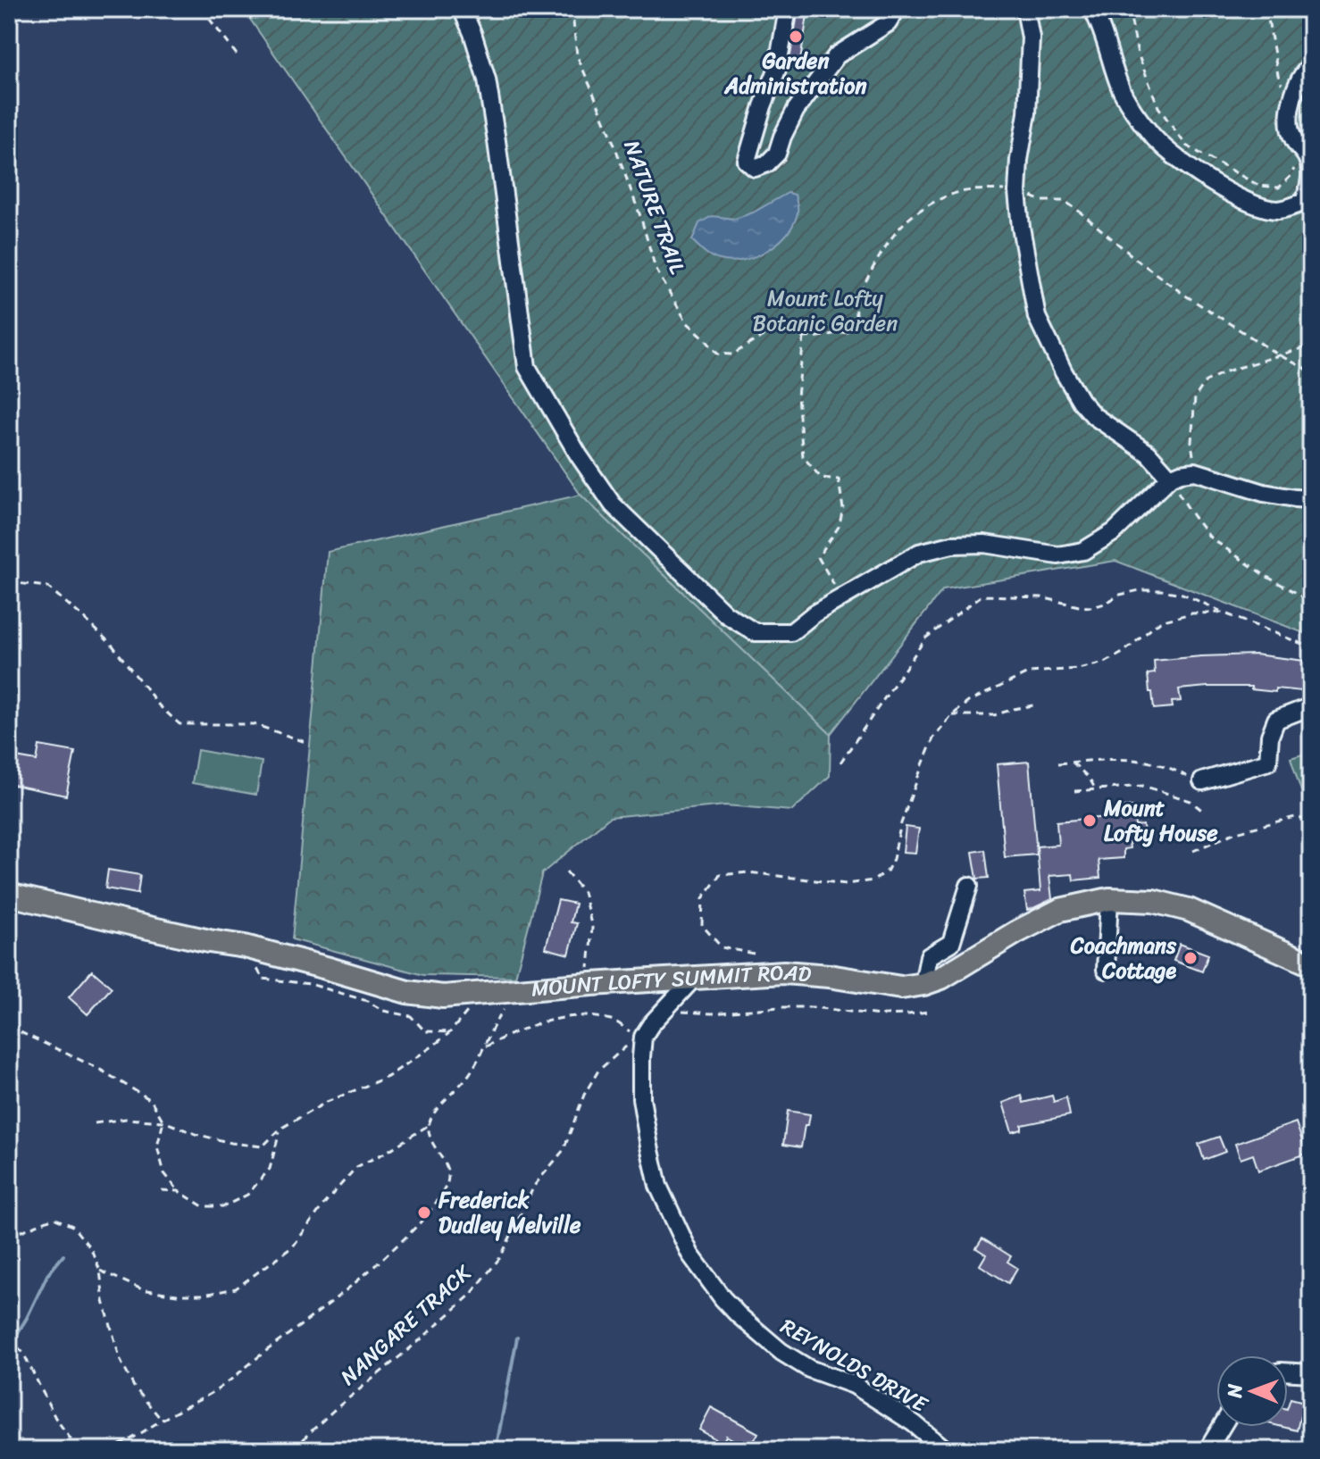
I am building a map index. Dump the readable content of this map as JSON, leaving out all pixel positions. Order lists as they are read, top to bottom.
{
  "streets": {
    "main road": ["MOUNT LOFTY SUMMIT ROAD"],
    "street": ["REYNOLDS DRIVE"],
    "path": ["NATURE TRAIL", "NANGARE TRACK"]
  },
  "crossings": [
    ["MOUNT LOFTY SUMMIT ROAD", "REYNOLDS DRIVE"]
  ],
  "parks": ["Mount Lofty Botanic Garden"],
  "places": [
    "Garden Administration",
    "Mount Lofty House",
    "Coachmans Cottage",
    "Frederick Dudley Melville"
  ],
  "north": "left"
}
